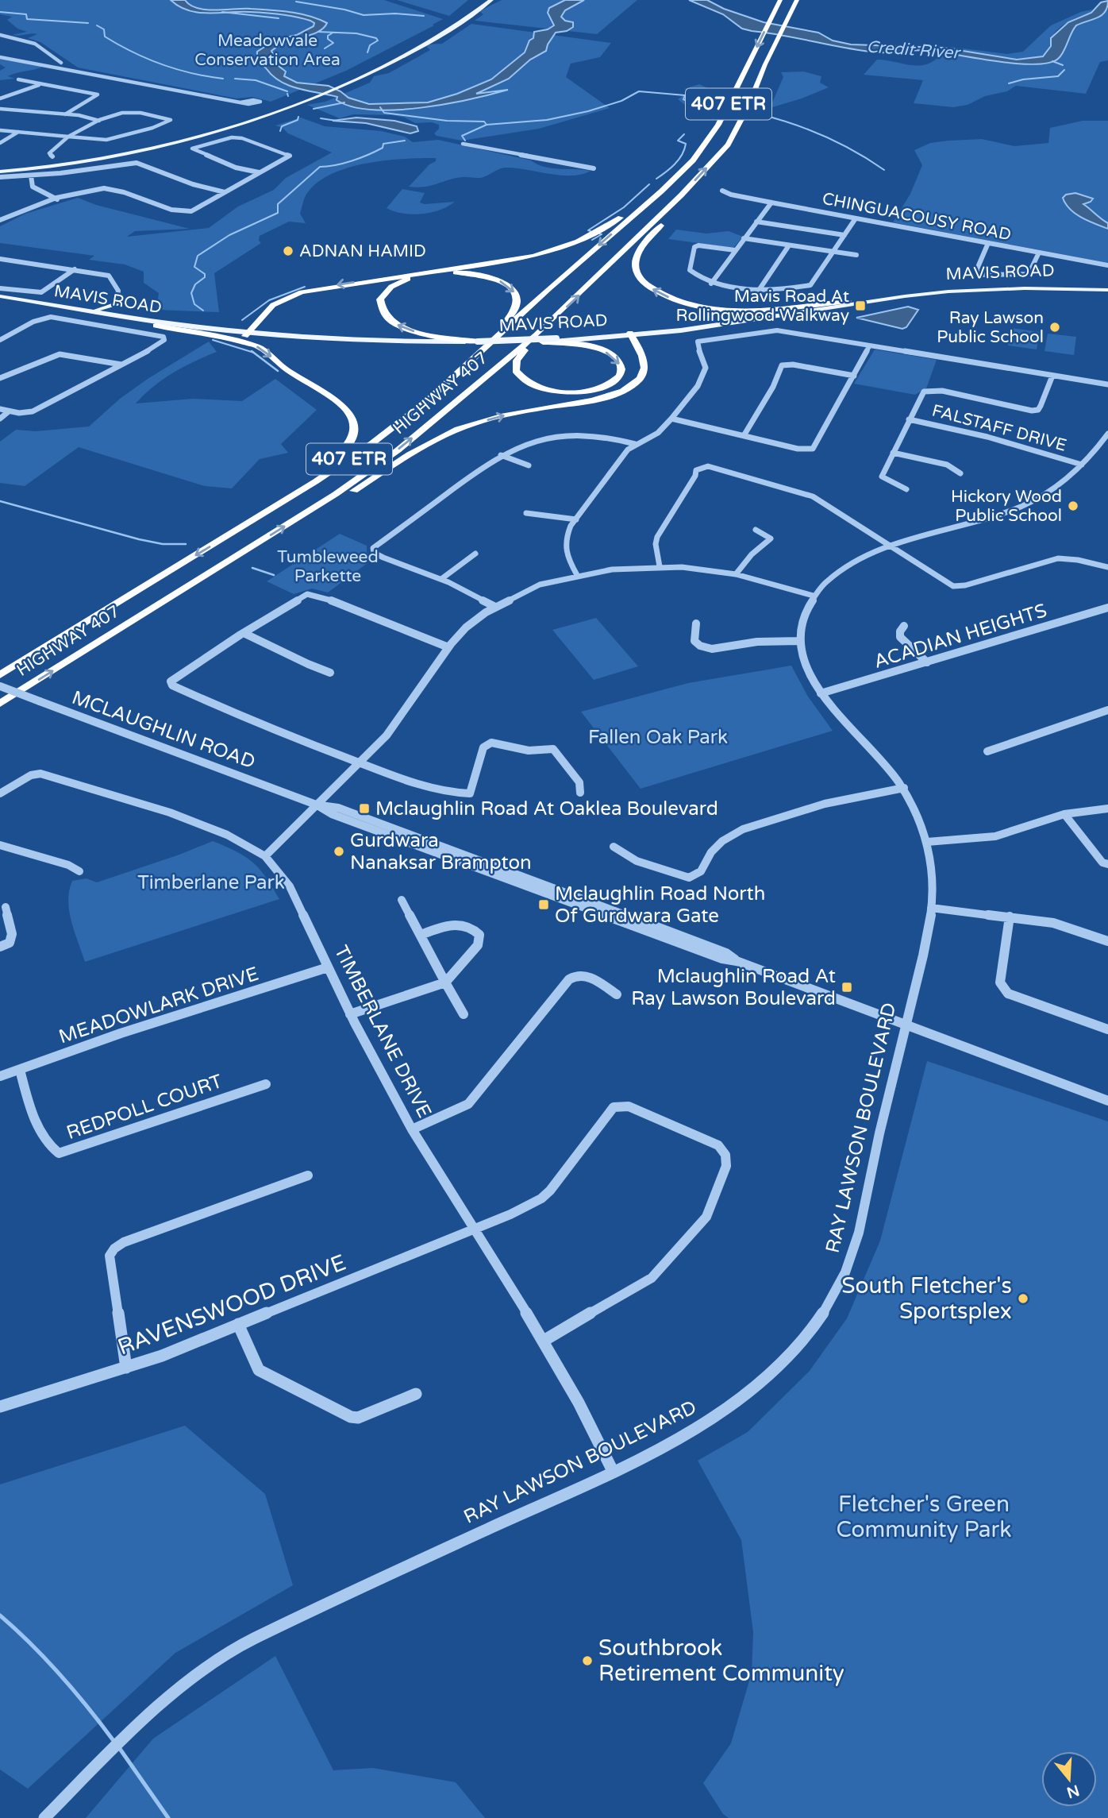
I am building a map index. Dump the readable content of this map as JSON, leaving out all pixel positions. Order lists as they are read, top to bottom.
{
  "streets": {
    "highway": ["407 ETR", "HIGHWAY 407"],
    "main road": ["MAVIS ROAD"],
    "street": [
      "CHINGUACOUSY ROAD",
      "FALSTAFF DRIVE",
      "ACADIAN HEIGHTS",
      "MCLAUGHLIN ROAD",
      "MEADOWLARK DRIVE",
      "TIMBERLANE DRIVE",
      "REDPOLL COURT",
      "RAY LAWSON BOULEVARD",
      "RAVENSWOOD DRIVE"
    ]
  },
  "crossings": [
    ["FALSTAFF DRIVE", "RAY LAWSON BOULEVARD"],
    ["ACADIAN HEIGHTS", "RAY LAWSON BOULEVARD"],
    ["MCLAUGHLIN ROAD", "RAY LAWSON BOULEVARD"],
    ["MEADOWLARK DRIVE", "TIMBERLANE DRIVE"],
    ["MEADOWLARK DRIVE", "REDPOLL COURT"],
    ["TIMBERLANE DRIVE", "RAY LAWSON BOULEVARD"],
    ["TIMBERLANE DRIVE", "RAVENSWOOD DRIVE"]
  ],
  "water": ["Credit River"],
  "parks": [
    "Meadowvale Conservation Area",
    "Tumbleweed Parkette",
    "Fallen Oak Park",
    "Timberlane Park",
    "Fletcher's Green Community Park"
  ],
  "places": {
    "other": [
      "ADNAN HAMID",
      "Ray Lawson Public School",
      "Hickory Wood Public School",
      "Gurdwara Nanaksar Brampton",
      "South Fletcher's Sportsplex",
      "Southbrook Retirement Community"
    ],
    "transit": [
      "Mavis Road At Rollingwood Walkway",
      "Mclaughlin Road At Oaklea Boulevard",
      "Mclaughlin Road North Of Gurdwara Gate",
      "Mclaughlin Road At Ray Lawson Boulevard"
    ]
  },
  "north": "bottom"
}
